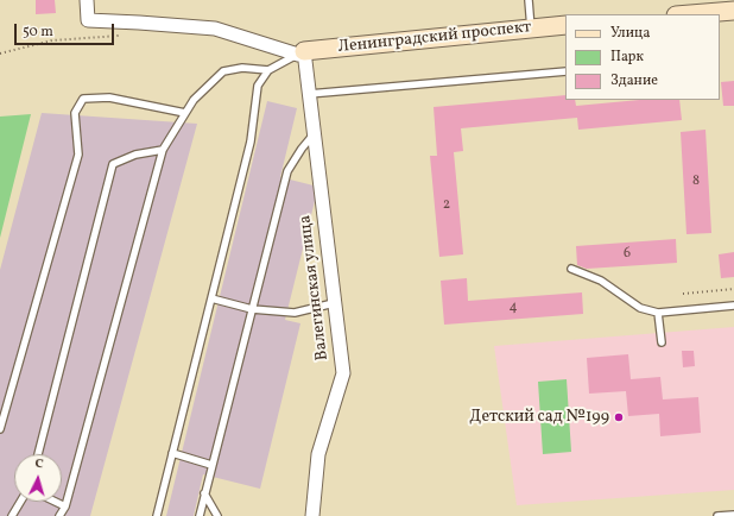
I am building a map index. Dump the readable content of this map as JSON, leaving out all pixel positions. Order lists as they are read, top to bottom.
{
  "streets": {
    "street": ["Ленинградский проспект", "Валегинская улица"]
  },
  "crossings": [
    ["Ленинградский проспект", "Валегинская улица"]
  ],
  "places": ["Детский сад №199"],
  "house_numbers": [
    "8",
    "2",
    "6",
    "4"
  ],
  "legend": ["Улица", "Парк", "Здание"],
  "scale_bar": "50 m",
  "north": "top"
}
